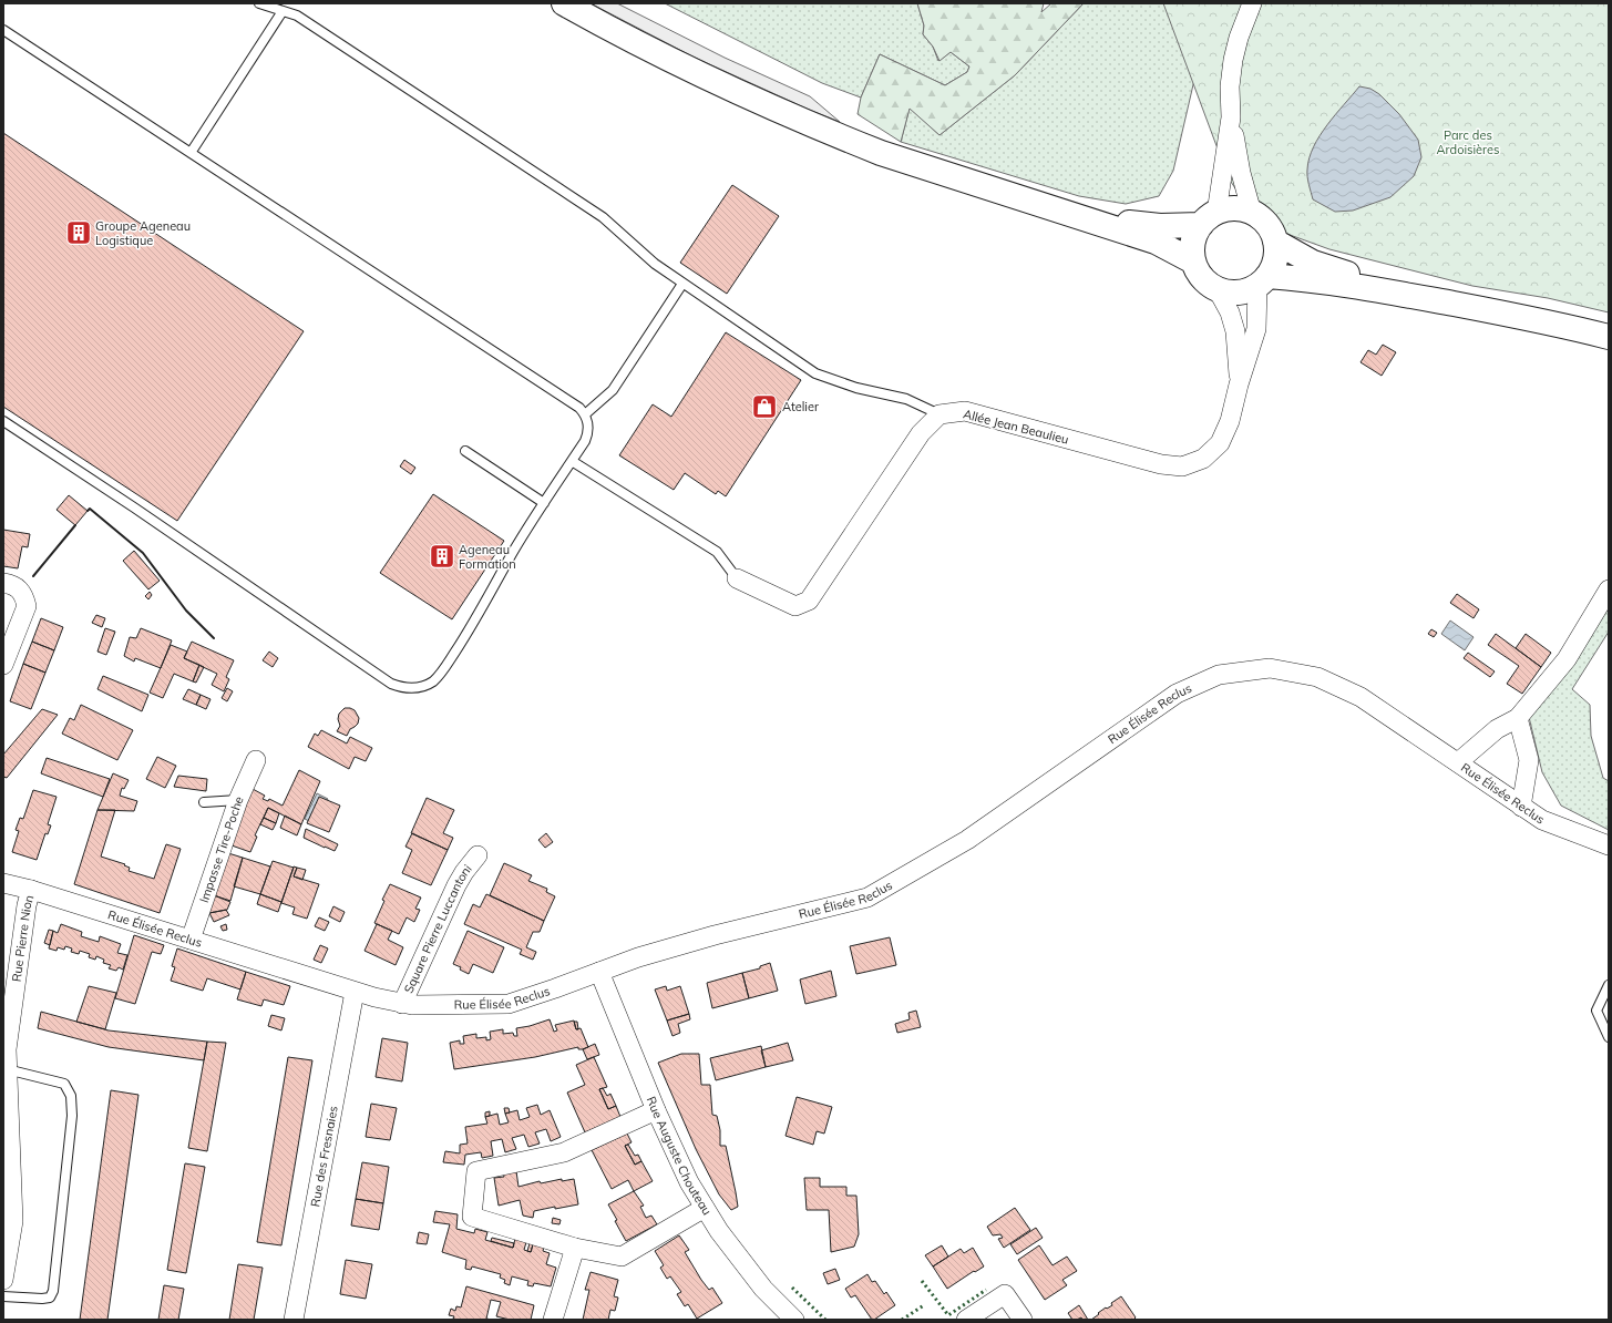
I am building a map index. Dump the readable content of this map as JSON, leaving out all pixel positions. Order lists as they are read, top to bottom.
{
  "streets": {
    "street": [
      "Allée Jean Beaulieu",
      "Rue Élisée Reclus",
      "Impasse Tire-Poche",
      "Square Pierre Luccantoni",
      "Rue Pierre Nion",
      "Rue des Fresnaies",
      "Rue Auguste Chouteau"
    ]
  },
  "crossings": [
    ["Rue Élisée Reclus", "Impasse Tire-Poche"],
    ["Rue Élisée Reclus", "Square Pierre Luccantoni"],
    ["Rue Élisée Reclus", "Rue Pierre Nion"],
    ["Rue Élisée Reclus", "Rue des Fresnaies"],
    ["Rue Élisée Reclus", "Rue Auguste Chouteau"]
  ],
  "parks": ["Parc des Ardoisières"],
  "places": {
    "building": ["Groupe Ageneau Logistique", "Ageneau Formation"],
    "shop": ["Atelier"]
  }
}
